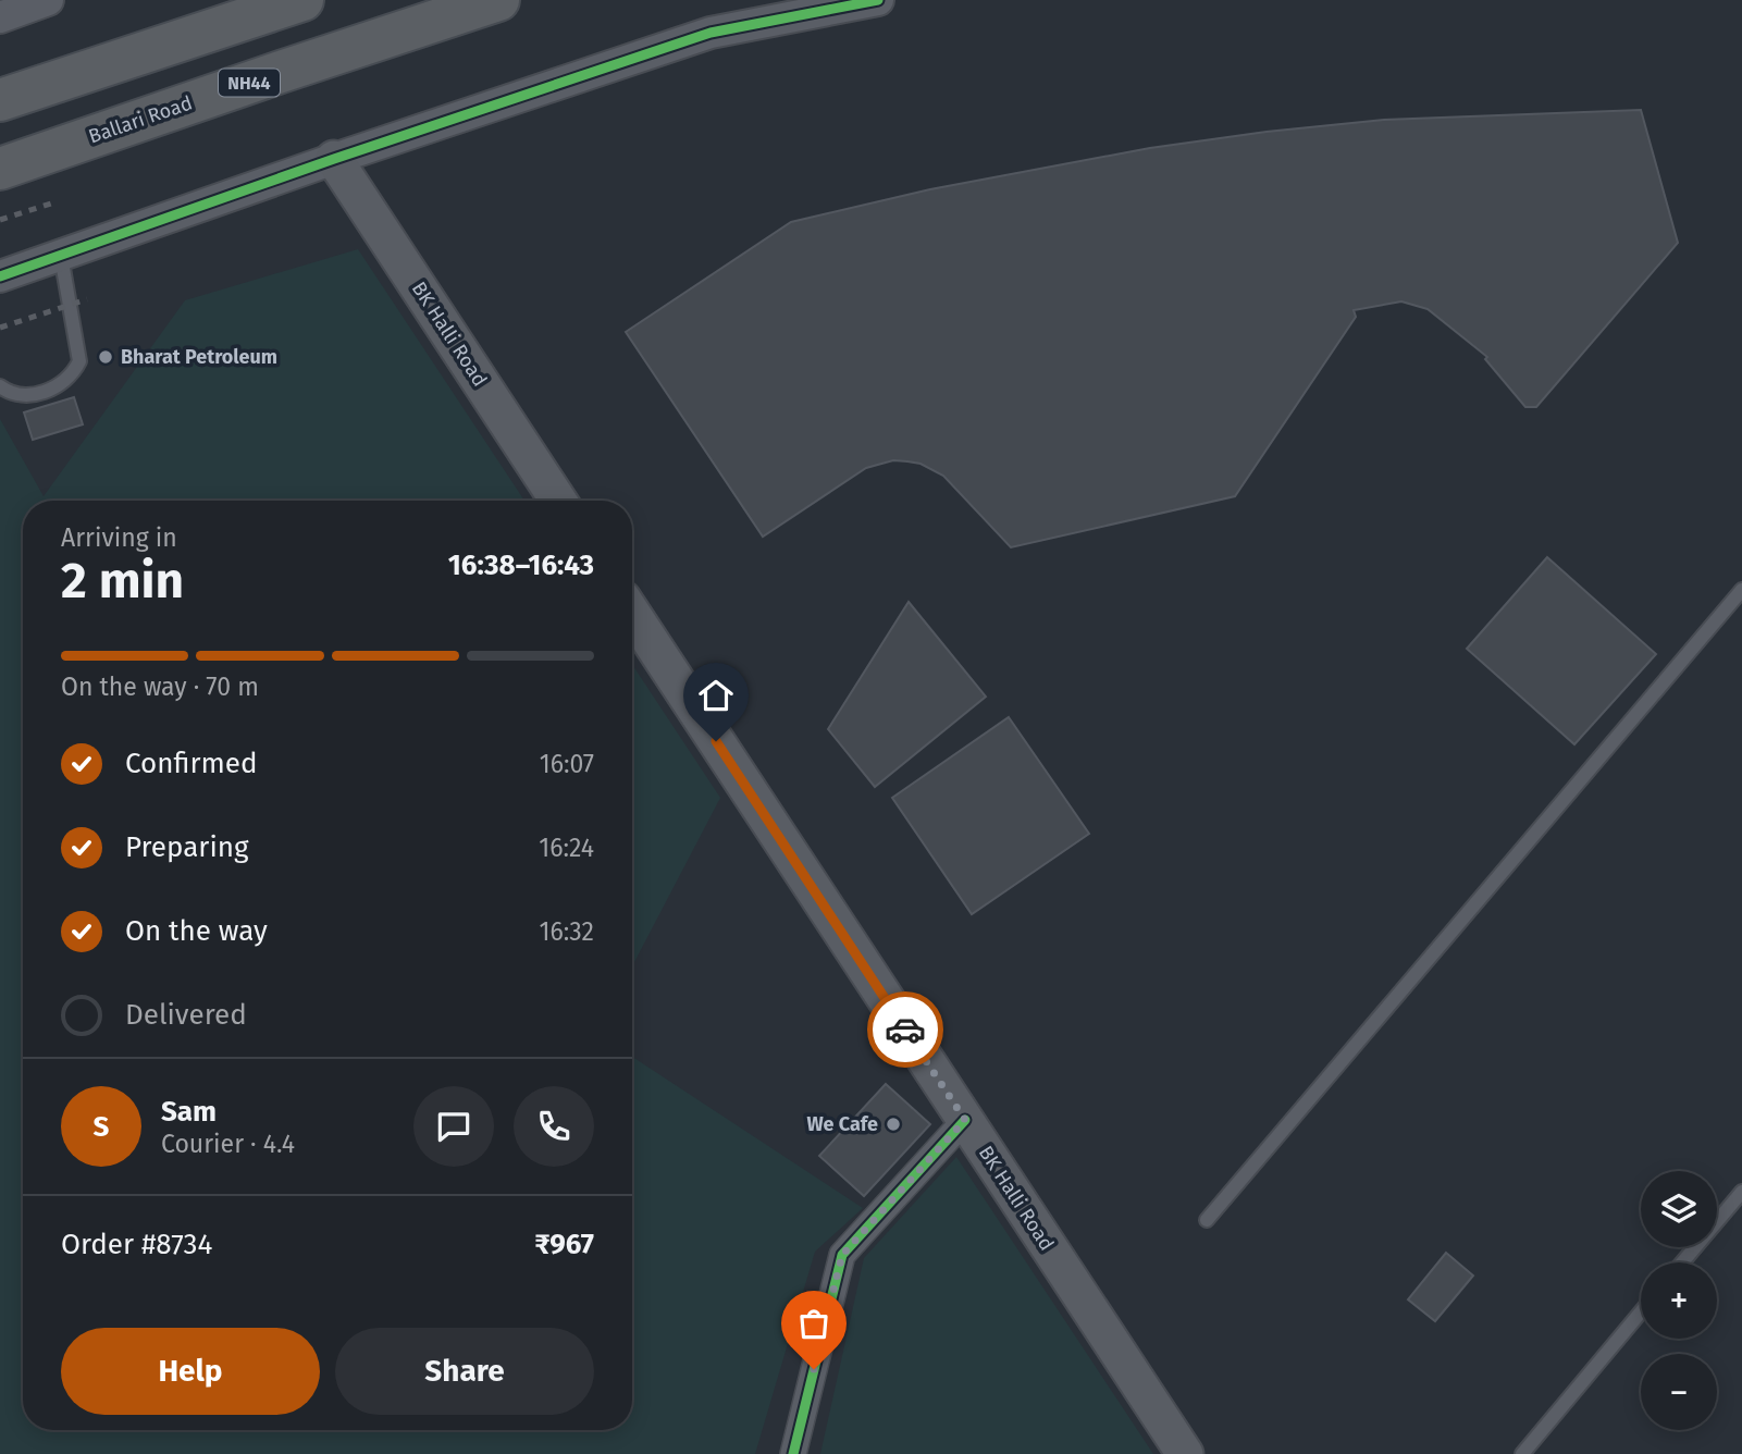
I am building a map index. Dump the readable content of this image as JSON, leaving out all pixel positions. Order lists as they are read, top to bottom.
{
  "streets": {
    "highway": ["NH44", "Ballari Road"],
    "main road": ["BK Halli Road"]
  },
  "places": ["Bharat Petroleum", "We Cafe"],
  "page": {
    "heading": ["2 min", "Arriving in", "16:38–16:43"],
    "panel": [
      "Sam",
      "Courier · 4.4",
      "Order #8734",
      "₹967"
    ],
    "bar": "On the way · 70 m",
    "list": [
      ["Confirmed", "16:07"],
      ["Preparing", "16:24"],
      ["On the way", "16:32"],
      "Delivered"
    ],
    "round": "S",
    "map_buttons": ["+", "−"],
    "buttons": ["Help", "Share"]
  }
}
